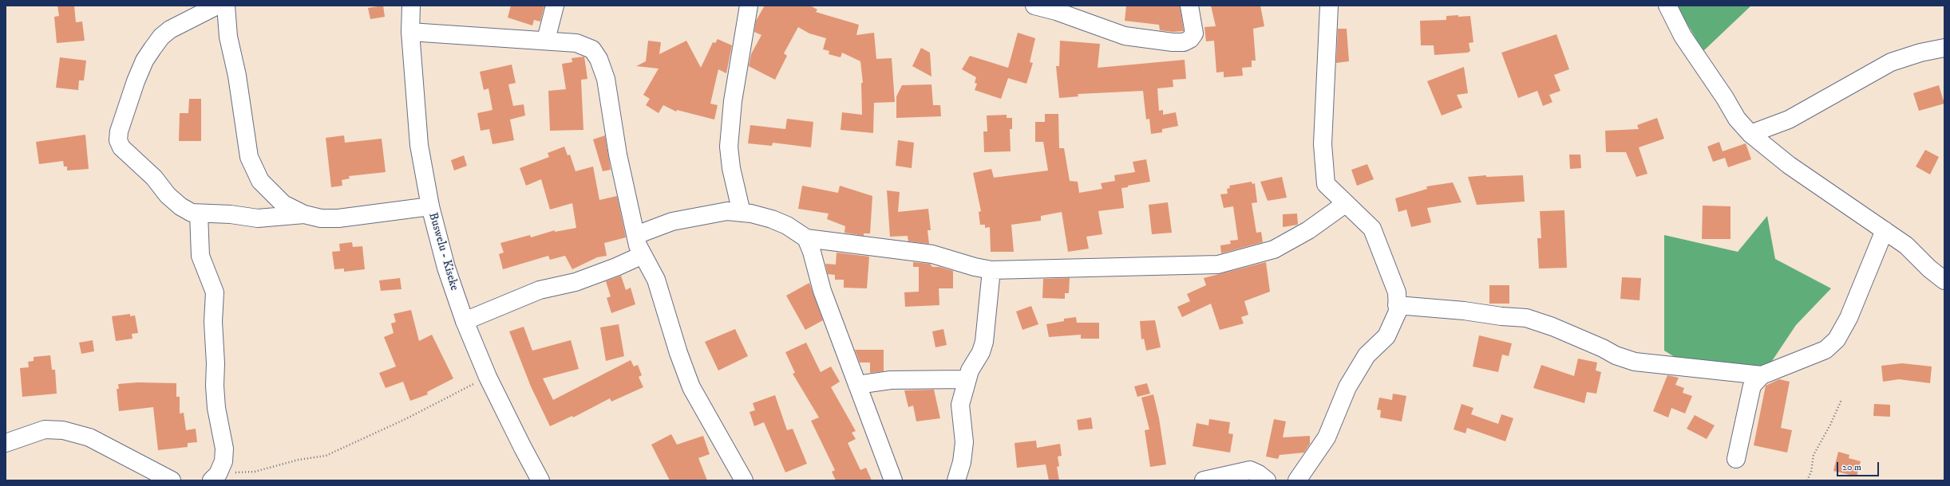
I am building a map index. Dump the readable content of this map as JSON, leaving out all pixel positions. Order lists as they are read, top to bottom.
{
  "streets": {
    "street": ["Buswelu - Kiseke"]
  },
  "scale_bar": "20 m"
}
